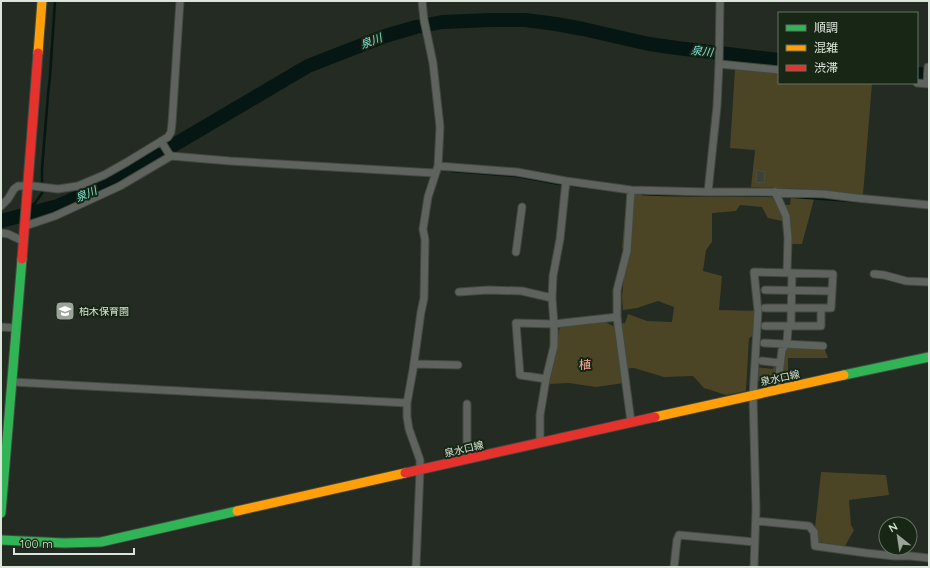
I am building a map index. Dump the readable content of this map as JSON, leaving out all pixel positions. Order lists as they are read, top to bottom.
{
  "streets": {
    "main road": ["泉水口線"]
  },
  "districts": ["植"],
  "water": ["泉川"],
  "places": {
    "school or university": ["柏木保育園"]
  },
  "legend": ["順調", "混雑", "渋滞"],
  "scale_bar": "100 m",
  "north": "top left"
}
